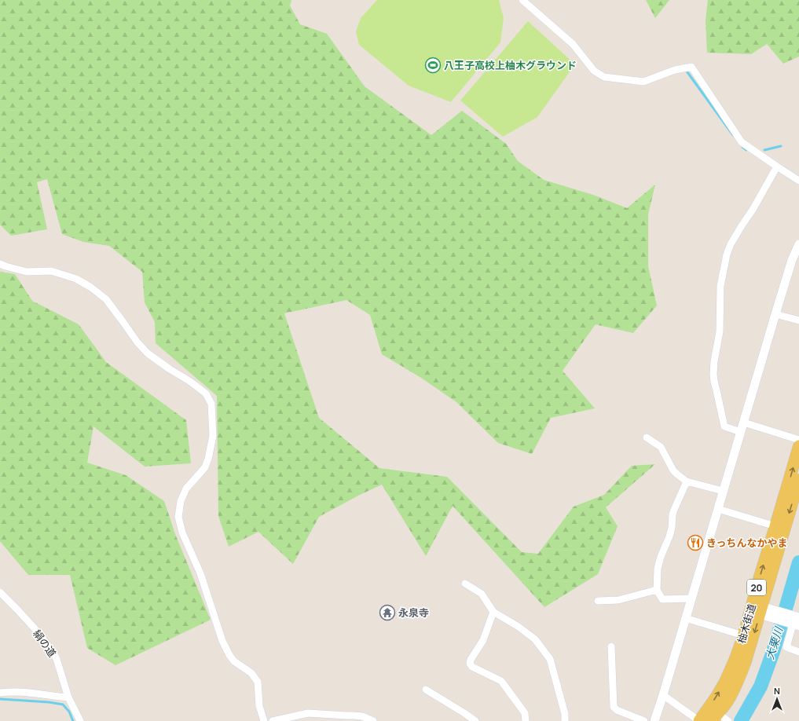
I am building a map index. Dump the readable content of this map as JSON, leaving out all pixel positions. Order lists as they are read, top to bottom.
{
  "streets": {
    "main road": ["20", "柚木街道"],
    "street": ["絹の道"]
  },
  "water": ["大栗川"],
  "places": {
    "sports": ["八王子高校上柚木グラウンド"],
    "restaurant": ["きっちんなかやま"],
    "temple": ["永泉寺"]
  },
  "north": "top"
}
